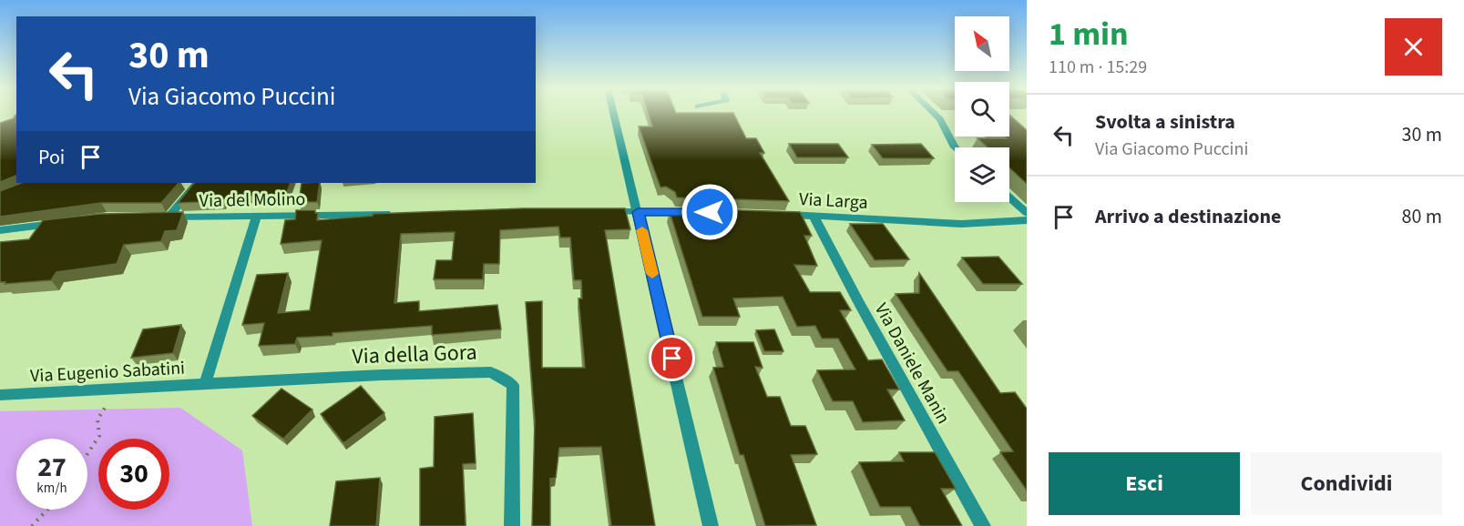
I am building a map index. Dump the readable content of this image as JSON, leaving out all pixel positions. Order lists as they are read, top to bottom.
{
  "streets": {
    "street": [
      "Via del Molino",
      "Via Larga",
      "Via della Gora",
      "Via Daniele Manin",
      "Via Eugenio Sabatini"
    ]
  },
  "crossings": [
    ["Via del Molino", "Via Eugenio Sabatini"],
    ["Via Larga", "Via Daniele Manin"],
    ["Via della Gora", "Via Eugenio Sabatini"]
  ],
  "north": "top left",
  "page": {
    "heading": ["1 min", "110 m · 15:29"],
    "turn": ["30 m", "Via Giacomo Puccini"],
    "list": [
      {
        "name": "Svolta a sinistra",
        "note": "Via Giacomo Puccini",
        "value": "30 m"
      },
      {
        "name": "Arrivo a destinazione",
        "value": "80 m"
      }
    ],
    "then": "Poi",
    "speed": "27 km/h",
    "limit": "30",
    "buttons": ["Esci", "Condividi"]
  }
}
